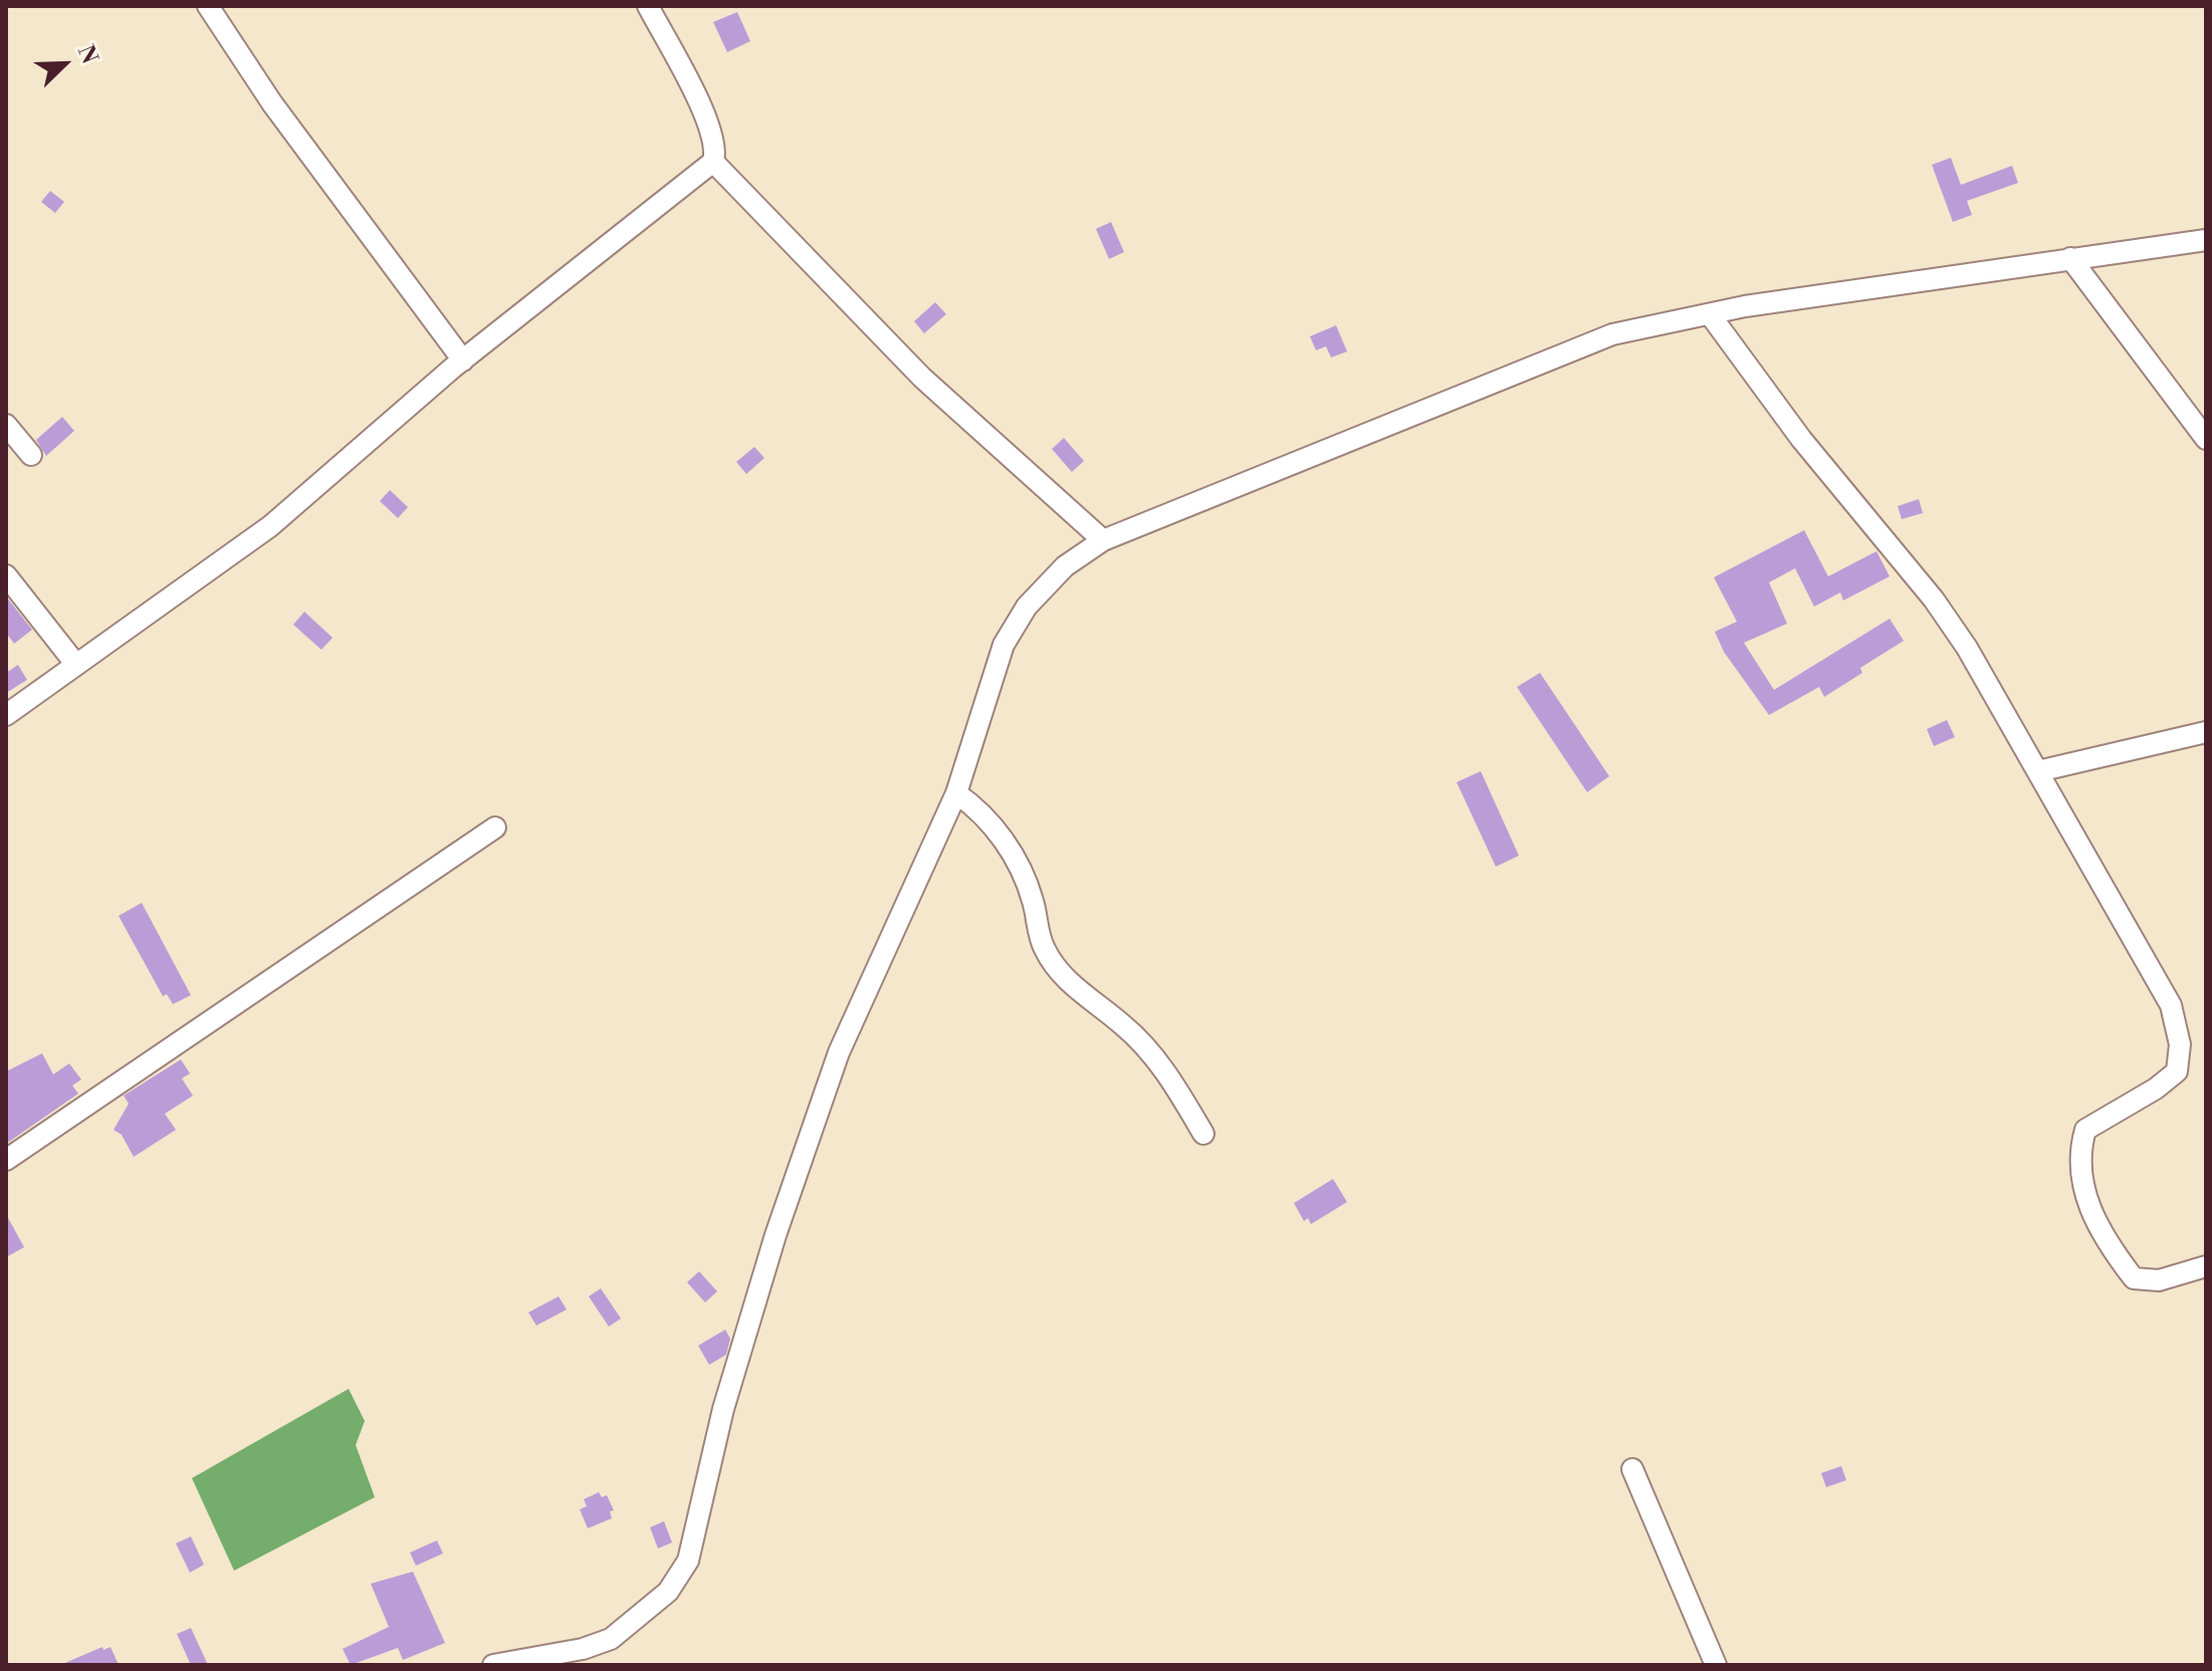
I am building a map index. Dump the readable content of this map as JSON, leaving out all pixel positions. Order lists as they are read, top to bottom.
{
  "north": "top right"
}
